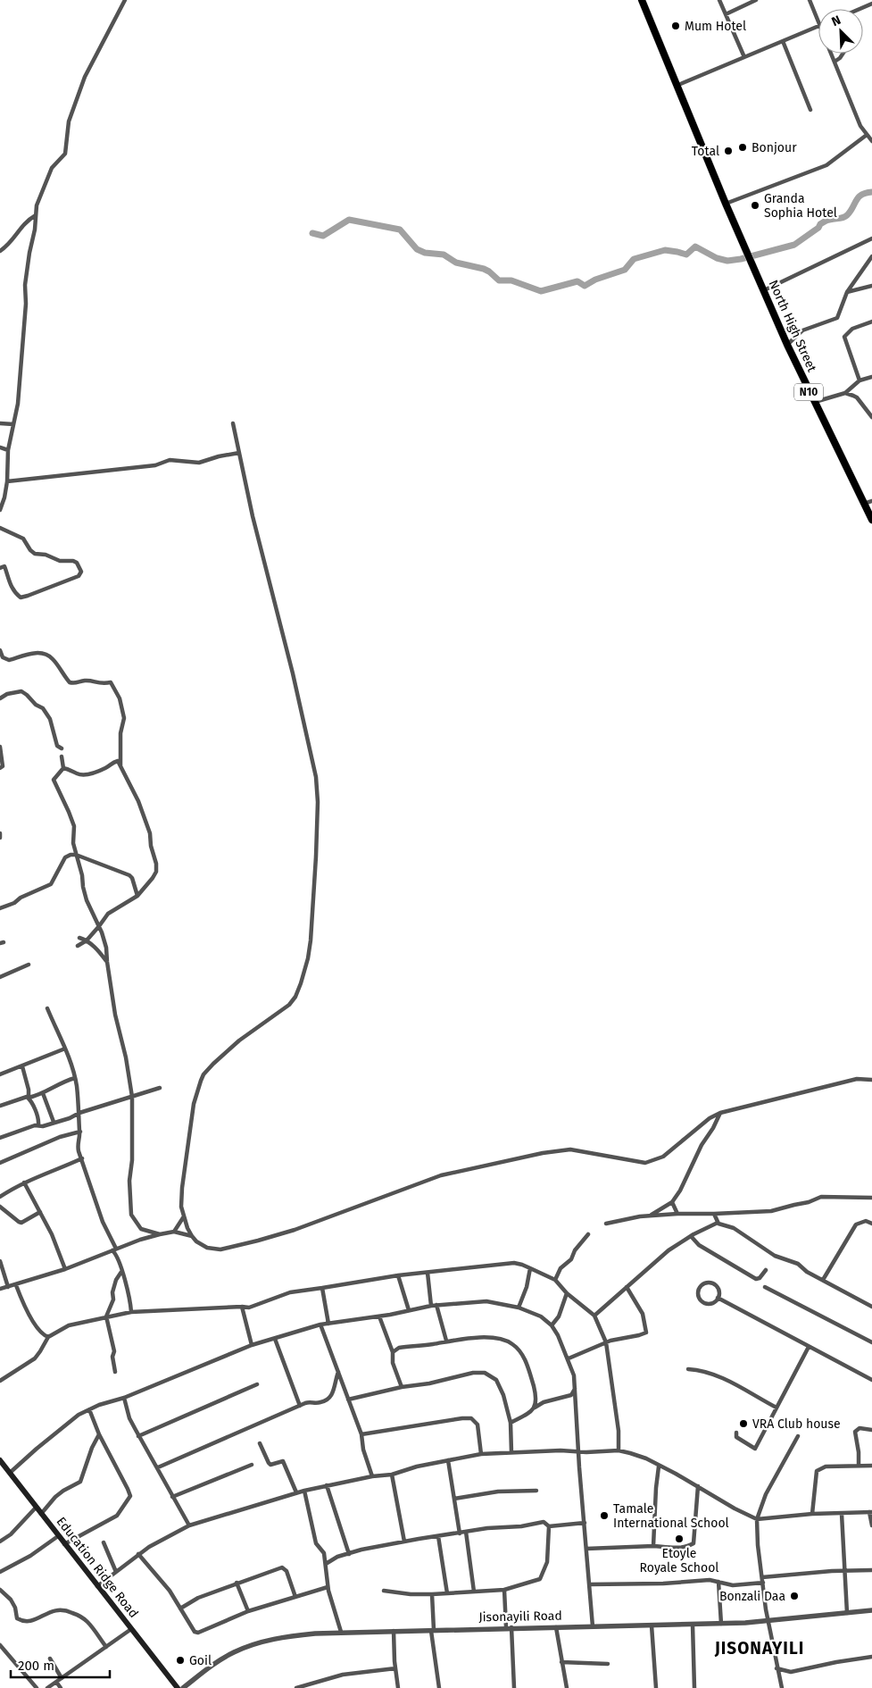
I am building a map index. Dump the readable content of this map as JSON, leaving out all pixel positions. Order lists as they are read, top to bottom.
{
  "streets": {
    "highway": ["North High Street", "N10"],
    "main road": ["Education Ridge Road"],
    "street": ["Jisonayili Road"]
  },
  "crossings": [
    ["North High Street", "N10"]
  ],
  "districts": ["JISONAYILI"],
  "places": [
    "Mum Hotel",
    "Bonjour",
    "Total",
    "Granda Sophia Hotel",
    "VRA Club house",
    "Tamale International School",
    "Etoyle Royale School",
    "Bonzali Daa",
    "Goil"
  ],
  "scale_bar": "200 m",
  "north": "top left"
}
